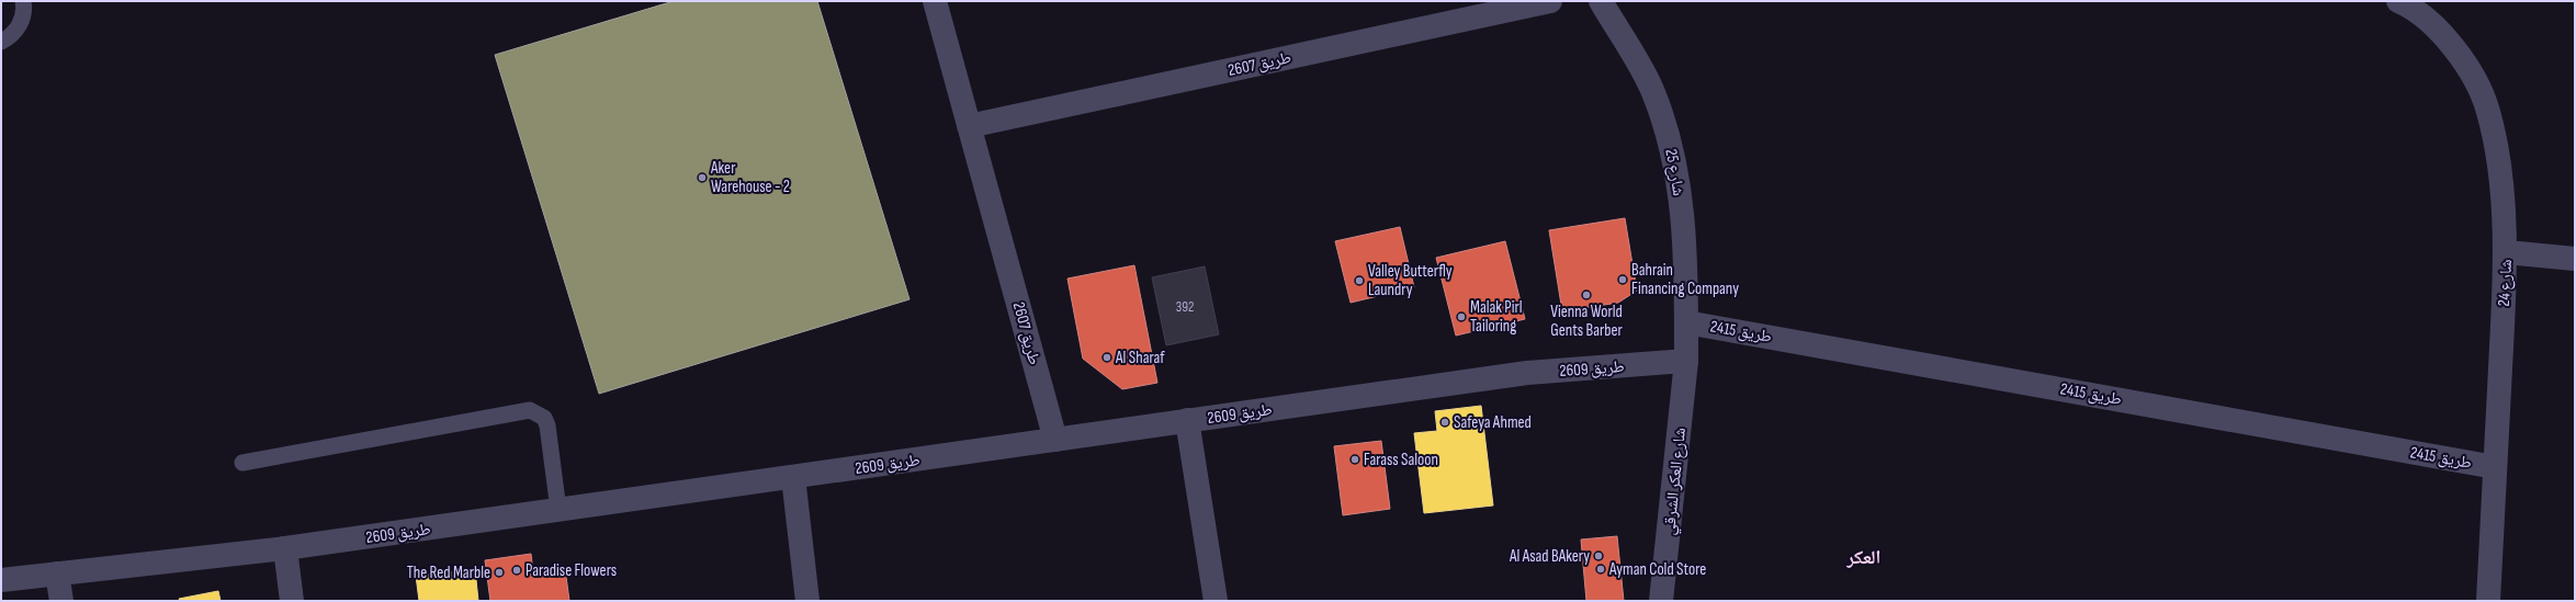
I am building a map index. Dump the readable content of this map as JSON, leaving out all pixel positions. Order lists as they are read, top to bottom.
{
  "streets": {
    "street": [
      "طريق 2607",
      "شارع 25",
      "شارع 24",
      "طريق 2415",
      "طريق 2609",
      "شارع العكر الشرقي"
    ]
  },
  "crossings": [
    ["طريق 2607", "طريق 2609"],
    ["شارع 25", "طريق 2415"],
    ["شارع 25", "طريق 2609"],
    ["شارع 25", "شارع العكر الشرقي"],
    ["شارع 24", "طريق 2415"],
    ["طريق 2609", "شارع العكر الشرقي"]
  ],
  "districts": ["العكر"],
  "places": [
    "Aker Warehouse - 2",
    "Bahrain Financing Company",
    "Valley Butterfly Laundry",
    "Vienna World Gents Barber",
    "Malak Pirl Tailoring",
    "Al Sharaf",
    "Safeya Ahmed",
    "Farass Saloon",
    "Al Asad BAkery",
    "Ayman Cold Store",
    "Paradise Flowers",
    "The Red Marble"
  ],
  "house_numbers": ["392"]
}
